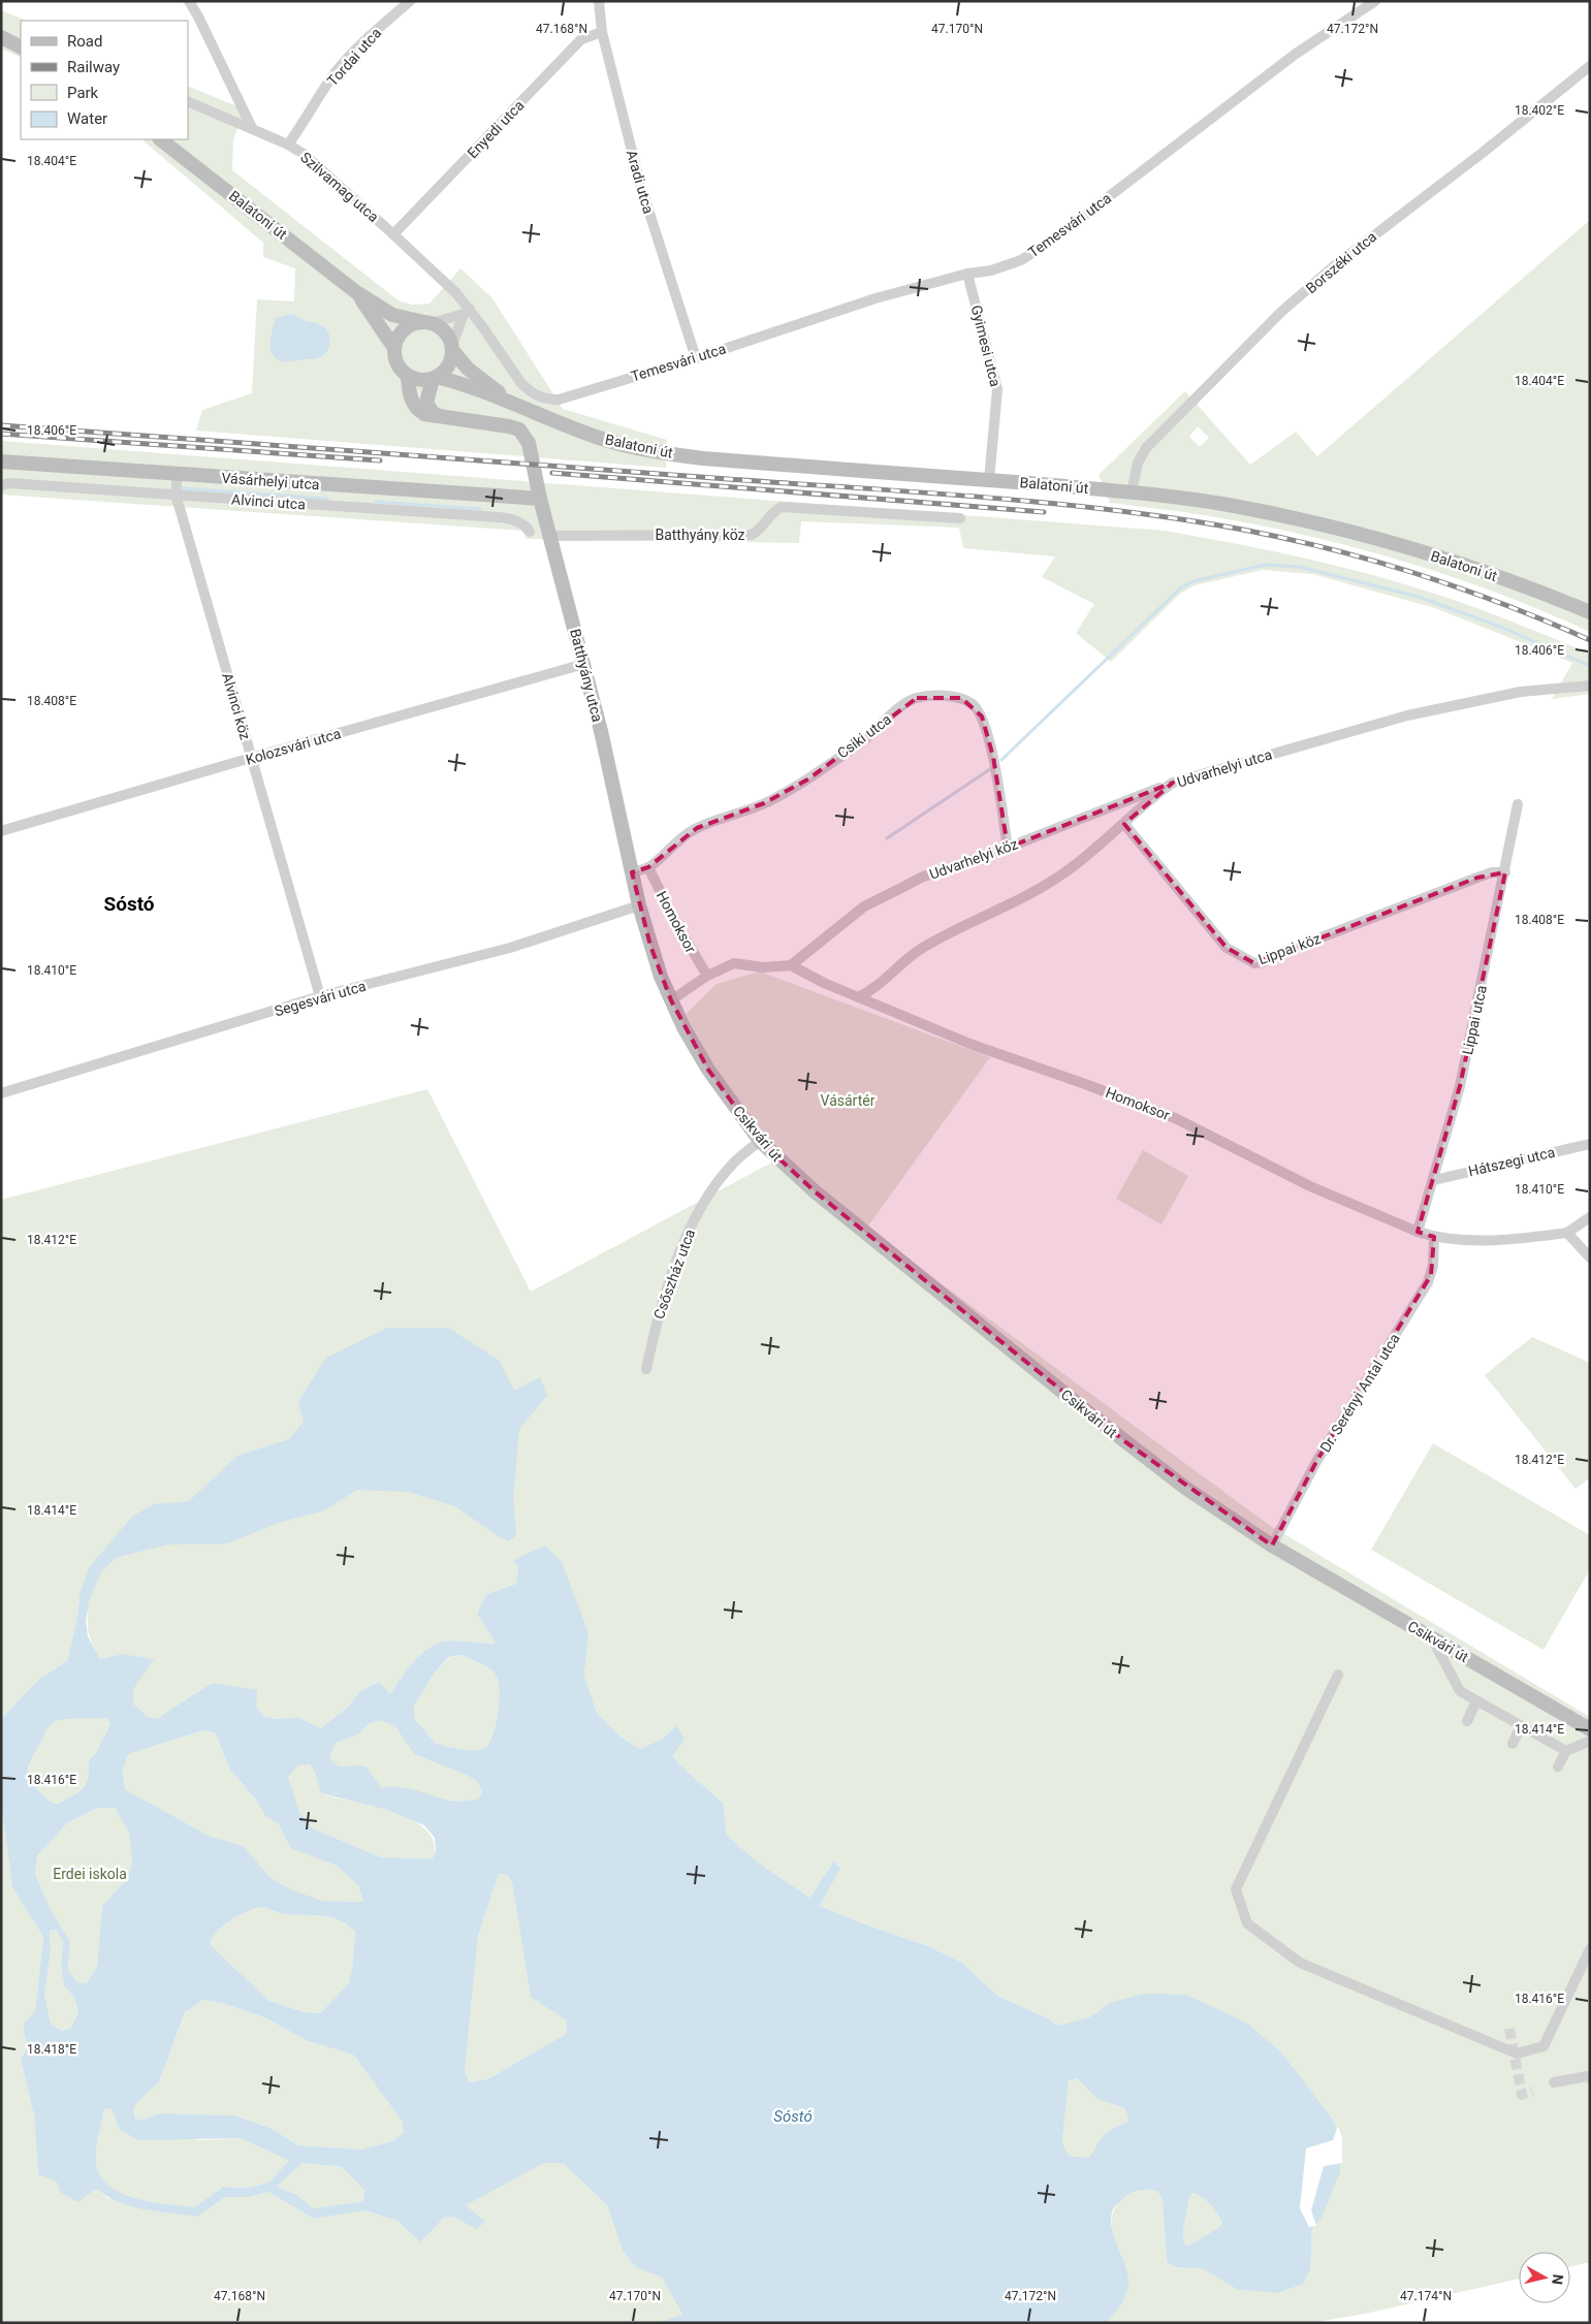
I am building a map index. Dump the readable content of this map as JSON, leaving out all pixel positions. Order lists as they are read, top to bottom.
{
  "streets": {
    "street": [
      "Tordai utca",
      "Enyedi utca",
      "Aradi utca",
      "Szilvamag utca",
      "Balatoni út",
      "Temesvári utca",
      "Borszéki utca",
      "Gyimesi utca",
      "Vásárhelyi utca",
      "Alvinci utca",
      "Batthyány köz",
      "Batthyány utca",
      "Alvinci köz",
      "Csiki utca",
      "Kolozsvári utca",
      "Udvarhelyi utca",
      "Udvarhelyi köz",
      "Homoksor",
      "Lippai köz",
      "Segesvári utca",
      "Lippai utca",
      "Csikvári út",
      "Hátszegi utca",
      "Csőszház utca",
      "Dr. Serényi Antal utca"
    ]
  },
  "crossings": [
    ["Tordai utca", "Szilvamag utca"],
    ["Enyedi utca", "Aradi utca"],
    ["Enyedi utca", "Szilvamag utca"],
    ["Aradi utca", "Temesvári utca"],
    ["Szilvamag utca", "Temesvári utca"],
    ["Balatoni út", "Borszéki utca"],
    ["Balatoni út", "Gyimesi utca"],
    ["Balatoni út", "Batthyány utca"],
    ["Temesvári utca", "Gyimesi utca"],
    ["Vásárhelyi utca", "Batthyány utca"],
    ["Vásárhelyi utca", "Alvinci köz"],
    ["Alvinci utca", "Alvinci köz"],
    ["Batthyány köz", "Batthyány utca"],
    ["Batthyány utca", "Csiki utca"],
    ["Batthyány utca", "Kolozsvári utca"],
    ["Batthyány utca", "Segesvári utca"],
    ["Batthyány utca", "Csikvári út"],
    ["Alvinci köz", "Kolozsvári utca"],
    ["Alvinci köz", "Segesvári utca"],
    ["Csiki utca", "Udvarhelyi köz"],
    ["Csiki utca", "Homoksor"],
    ["Udvarhelyi utca", "Udvarhelyi köz"],
    ["Udvarhelyi utca", "Homoksor"],
    ["Udvarhelyi utca", "Lippai köz"],
    ["Udvarhelyi köz", "Homoksor"],
    ["Homoksor", "Lippai utca"],
    ["Homoksor", "Dr. Serényi Antal utca"],
    ["Lippai köz", "Lippai utca"],
    ["Lippai utca", "Hátszegi utca"],
    ["Csikvári út", "Csőszház utca"],
    ["Csikvári út", "Dr. Serényi Antal utca"]
  ],
  "districts": ["Sóstó"],
  "water": ["Sóstó"],
  "parks": ["Vásártér", "Erdei iskola"],
  "legend": [
    "Road",
    "Railway",
    "Park",
    "Water"
  ],
  "north": "right",
  "coordinates": [
    "47.168°N",
    "47.170°N",
    "47.172°N",
    "18.402°E",
    "18.404°E",
    "18.406°E",
    "18.408°E",
    "18.410°E",
    "18.412°E",
    "18.414°E",
    "18.416°E",
    "18.418°E",
    "47.174°N"
  ]
}
